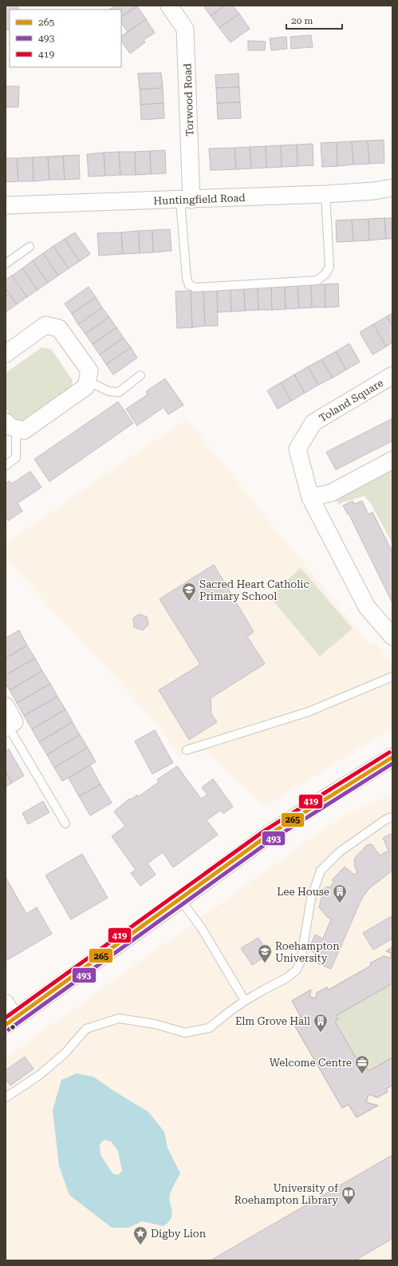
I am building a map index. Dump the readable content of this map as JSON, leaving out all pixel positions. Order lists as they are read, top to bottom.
{
  "streets": {
    "street": ["Torwood Road", "Huntingfield Road", "Toland Square"]
  },
  "crossings": [
    ["Torwood Road", "Huntingfield Road"]
  ],
  "places": {
    "school or university": ["Sacred Heart Catholic Primary School", "Roehampton University"],
    "building": ["Lee House", "Elm Grove Hall"],
    "office": ["Welcome Centre"],
    "library": ["University of Roehampton Library"],
    "place": ["Digby Lion"]
  },
  "lines": ["transit line 419", "transit line 265", "transit line 493"],
  "legend": ["265", "493", "419"],
  "scale_bar": "20 m"
}
